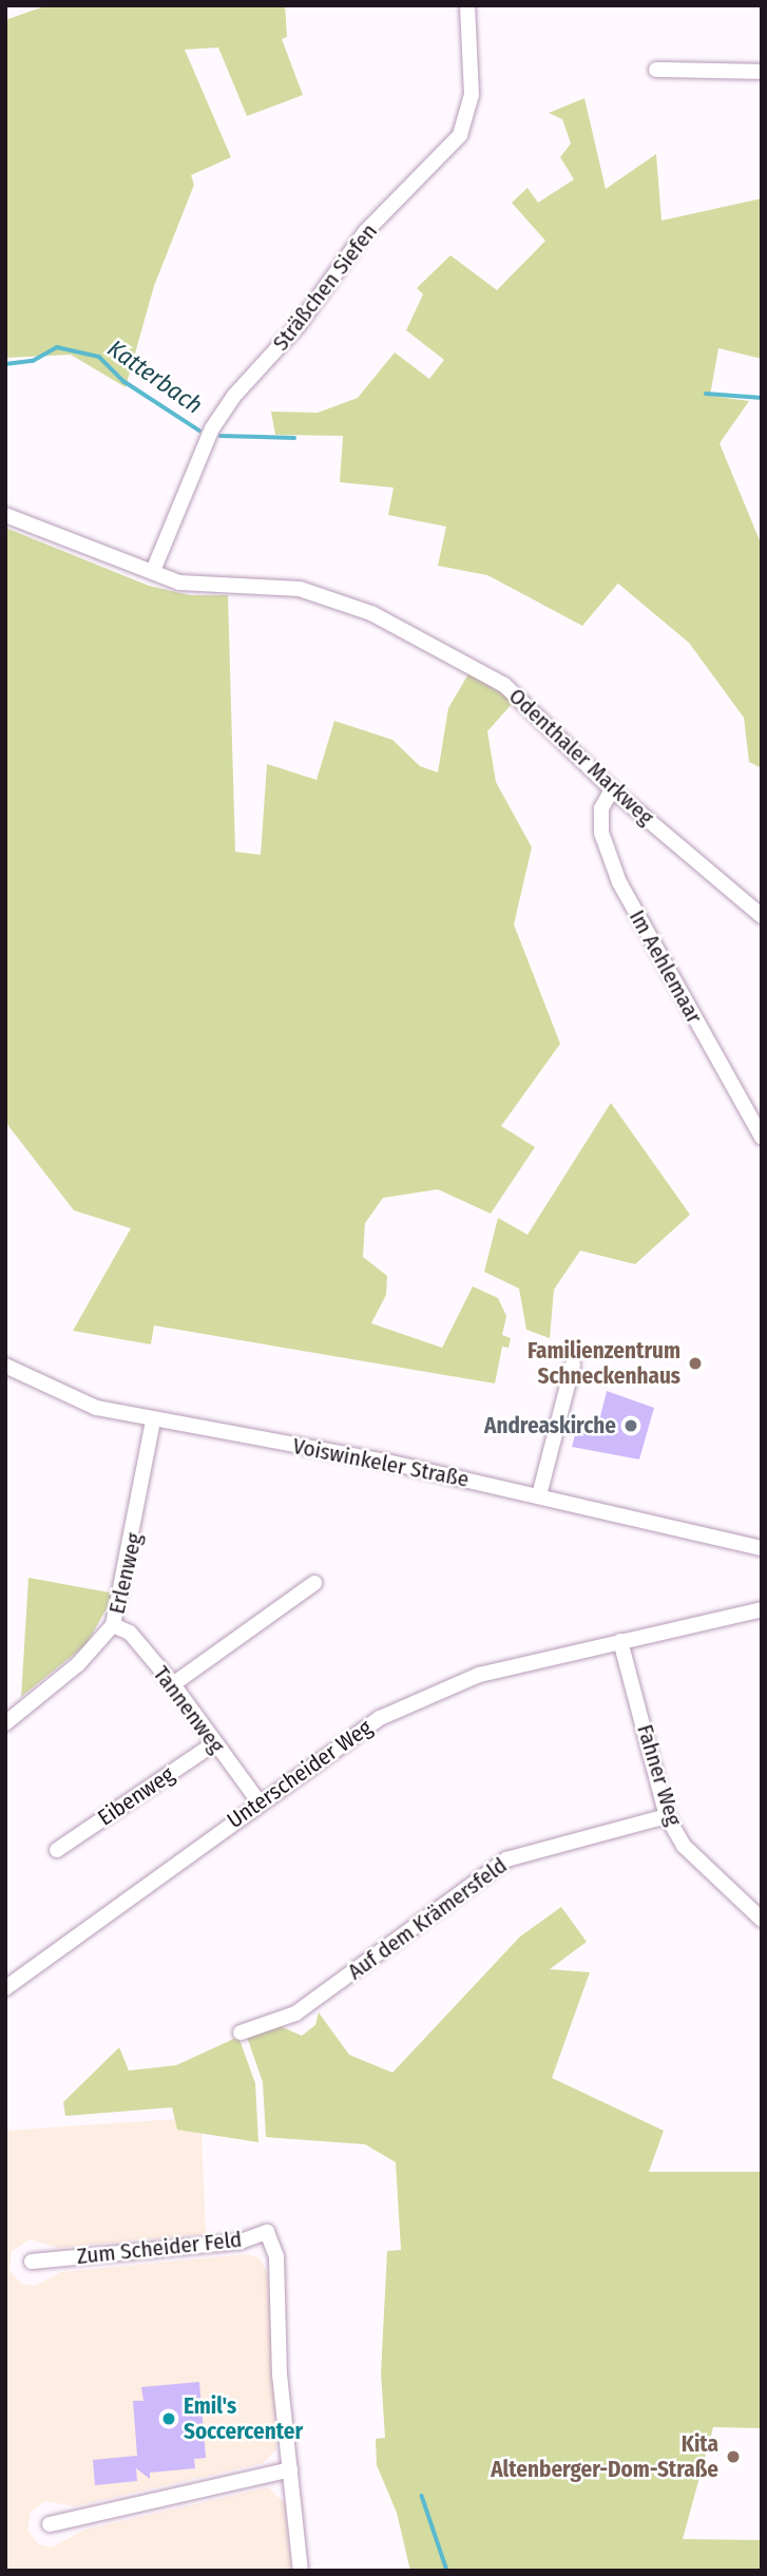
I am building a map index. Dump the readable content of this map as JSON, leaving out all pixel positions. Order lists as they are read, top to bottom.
{
  "streets": {
    "street": [
      "Sträßchen Siefen",
      "Odenthaler Markweg",
      "Im Aehlemaar",
      "Voiswinkeler Straße",
      "Erlenweg",
      "Tannenweg",
      "Unterscheider Weg",
      "Fahner Weg",
      "Eibenweg",
      "Auf dem Krämersfeld",
      "Zum Scheider Feld"
    ]
  },
  "crossings": [
    ["Sträßchen Siefen", "Odenthaler Markweg"],
    ["Odenthaler Markweg", "Im Aehlemaar"],
    ["Voiswinkeler Straße", "Erlenweg"],
    ["Erlenweg", "Tannenweg"],
    ["Tannenweg", "Unterscheider Weg"],
    ["Tannenweg", "Eibenweg"],
    ["Unterscheider Weg", "Fahner Weg"],
    ["Fahner Weg", "Auf dem Krämersfeld"]
  ],
  "water": ["Katterbach"],
  "places": [
    "Familienzentrum Schneckenhaus",
    "Andreaskirche",
    "Emil's Soccercenter",
    "Kita Altenberger-Dom-Straße"
  ]
}
